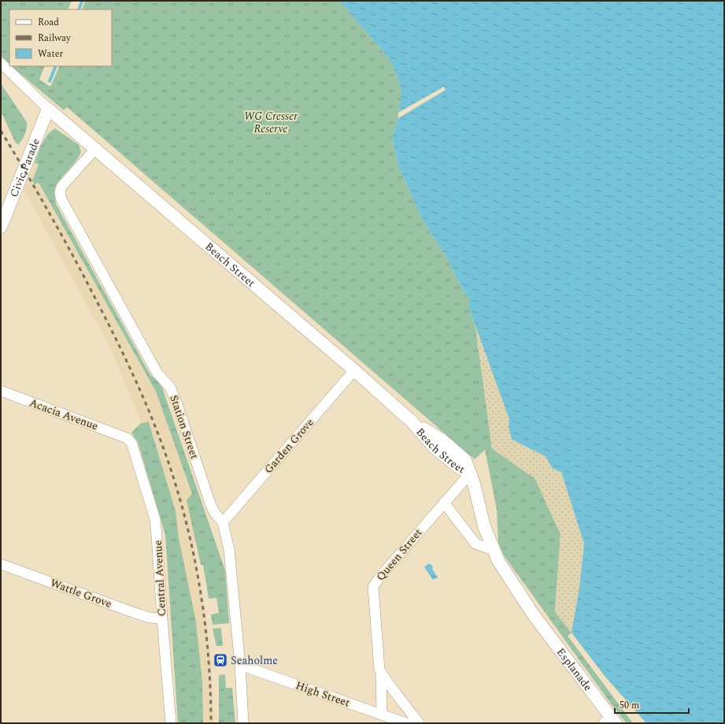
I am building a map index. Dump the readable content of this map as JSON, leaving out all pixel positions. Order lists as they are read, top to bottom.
{
  "streets": {
    "street": [
      "Civic Parade",
      "Beach Street",
      "Acacia Avenue",
      "Station Street",
      "Garden Grove",
      "Queen Street",
      "Central Avenue",
      "Wattle Grove",
      "Esplanade",
      "High Street"
    ]
  },
  "crossings": [
    ["Civic Parade", "Beach Street"],
    ["Beach Street", "Station Street"],
    ["Beach Street", "Garden Grove"],
    ["Beach Street", "Queen Street"],
    ["Beach Street", "Esplanade"],
    ["Acacia Avenue", "Central Avenue"],
    ["Station Street", "Garden Grove"],
    ["Station Street", "High Street"],
    ["Queen Street", "Esplanade"],
    ["Queen Street", "High Street"],
    ["Central Avenue", "Wattle Grove"]
  ],
  "parks": ["WG Cresser Reserve"],
  "places": {
    "station": ["Seaholme"]
  },
  "legend": ["Road", "Railway", "Water"],
  "scale_bar": "50 m"
}
